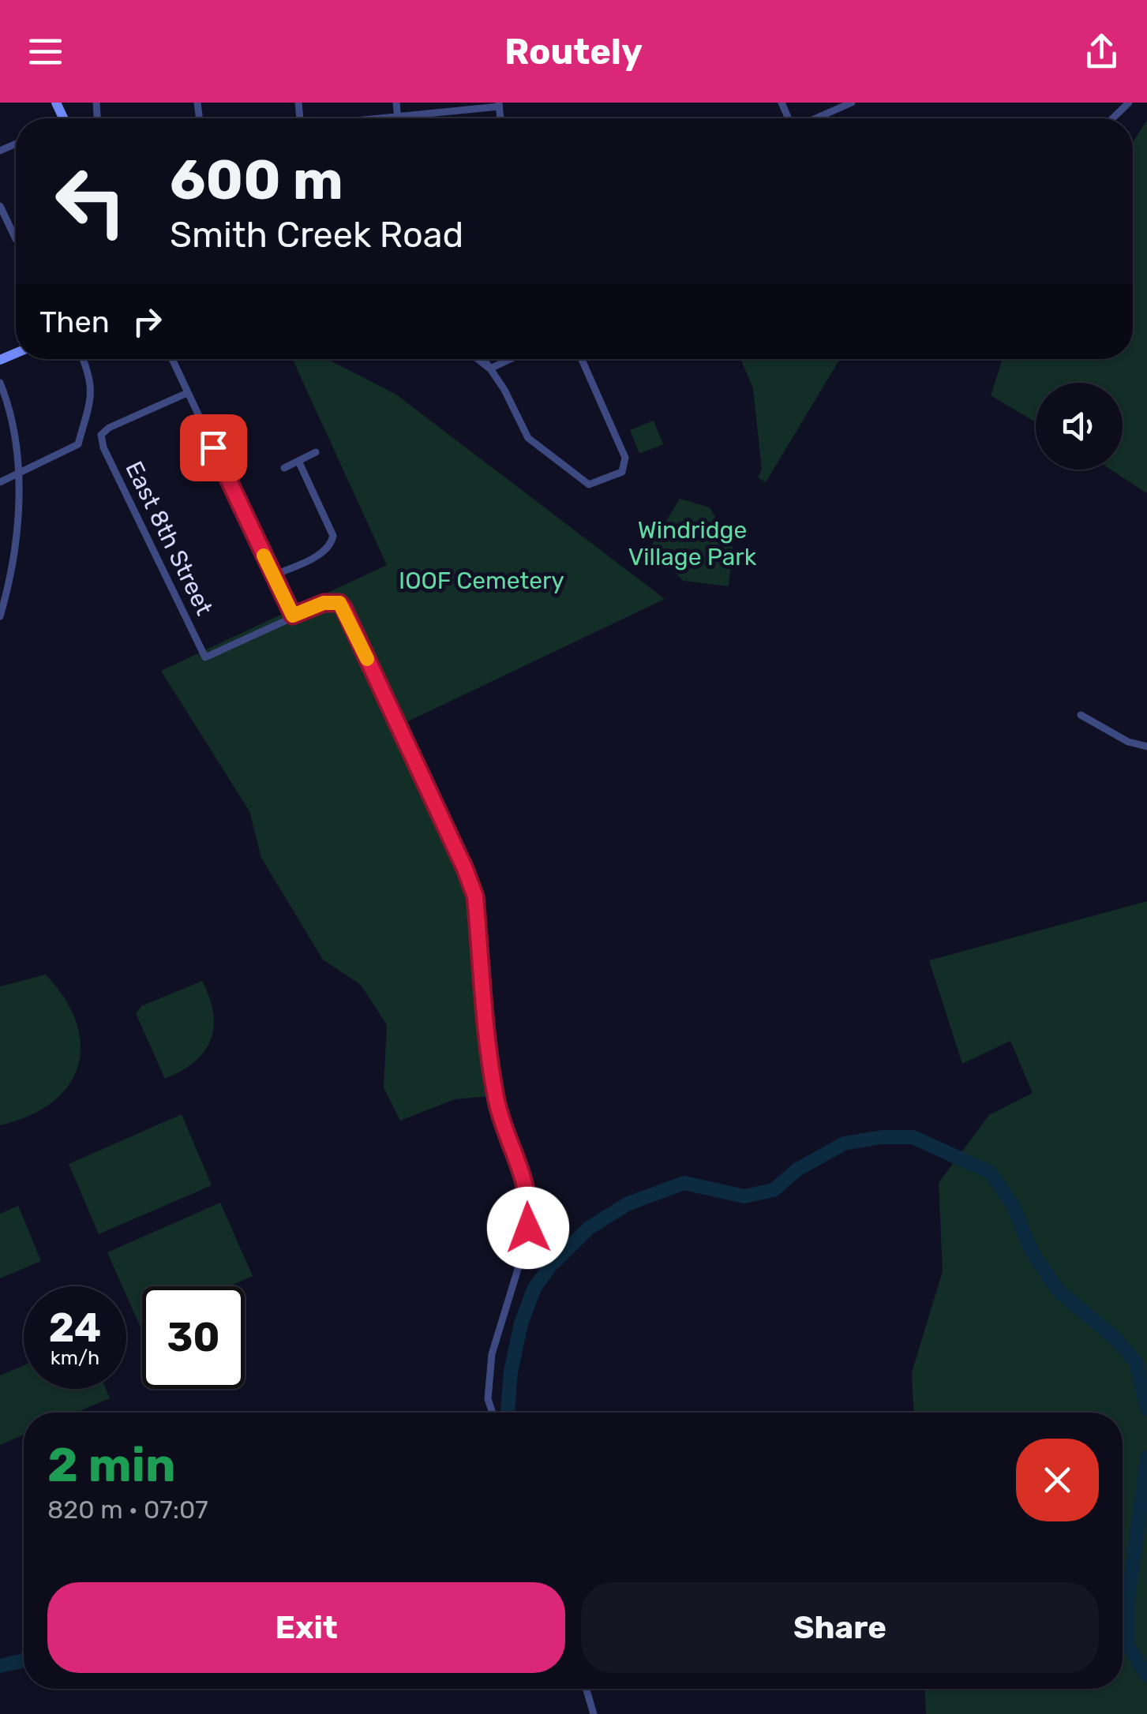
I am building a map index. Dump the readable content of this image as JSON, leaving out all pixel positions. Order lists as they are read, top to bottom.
{
  "streets": {
    "street": ["East 8th Street"]
  },
  "parks": ["Windridge Village Park", "IOOF Cemetery"],
  "page": {
    "header": "Routely",
    "turn": ["600 m", "Smith Creek Road"],
    "then": "Then",
    "speed": "24 km/h",
    "limit": "30",
    "heading": ["2 min", "820 m · 07:07"],
    "buttons": ["Exit", "Share"]
  }
}
